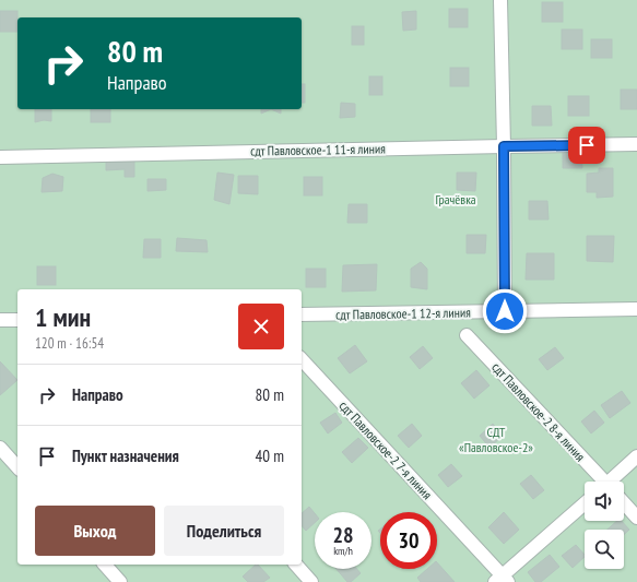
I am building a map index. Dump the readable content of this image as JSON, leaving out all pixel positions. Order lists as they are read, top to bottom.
{
  "streets": {
    "street": [
      "сдт Павловское-1 11-я линия",
      "сдт Павловское-1 12-я линия",
      "сдт Павловское-2 8-я линия",
      "сдт Павловское-2 7-я линия"
    ]
  },
  "parks": ["Грачёвка", "СДТ «Павловское-2»"],
  "page": {
    "turn": ["80 m", "Направо"],
    "heading": ["1 мин", "120 m · 16:54"],
    "list": [
      {
        "name": "Направо",
        "value": "80 m"
      },
      {
        "name": "Пункт назначения",
        "value": "40 m"
      }
    ],
    "buttons": ["Выход", "Поделиться"],
    "speed": "28 km/h",
    "limit": "30"
  }
}
